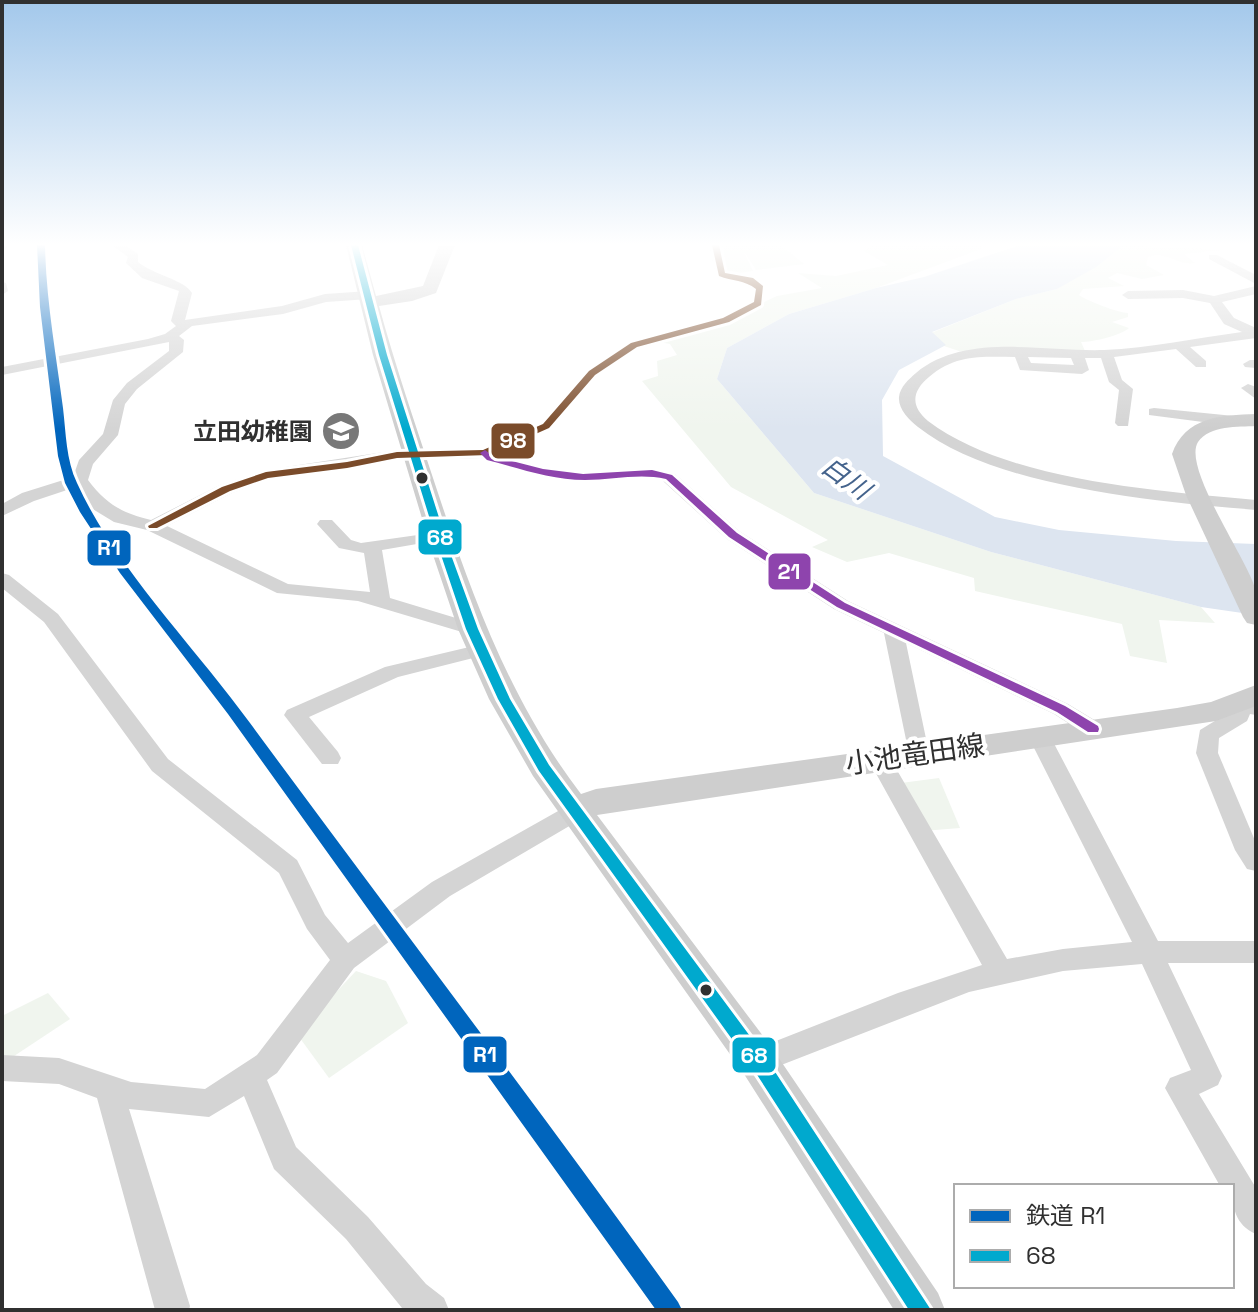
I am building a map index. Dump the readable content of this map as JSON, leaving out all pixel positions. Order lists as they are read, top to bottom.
{
  "streets": {
    "main road": ["小池竜田線"]
  },
  "water": ["白川"],
  "places": {
    "school or university": ["立田幼稚園"]
  },
  "lines": [
    "rail line R1",
    "transit line 68",
    "transit line 98",
    "transit line 21"
  ],
  "legend": ["鉄道 R1", "68"]
}
